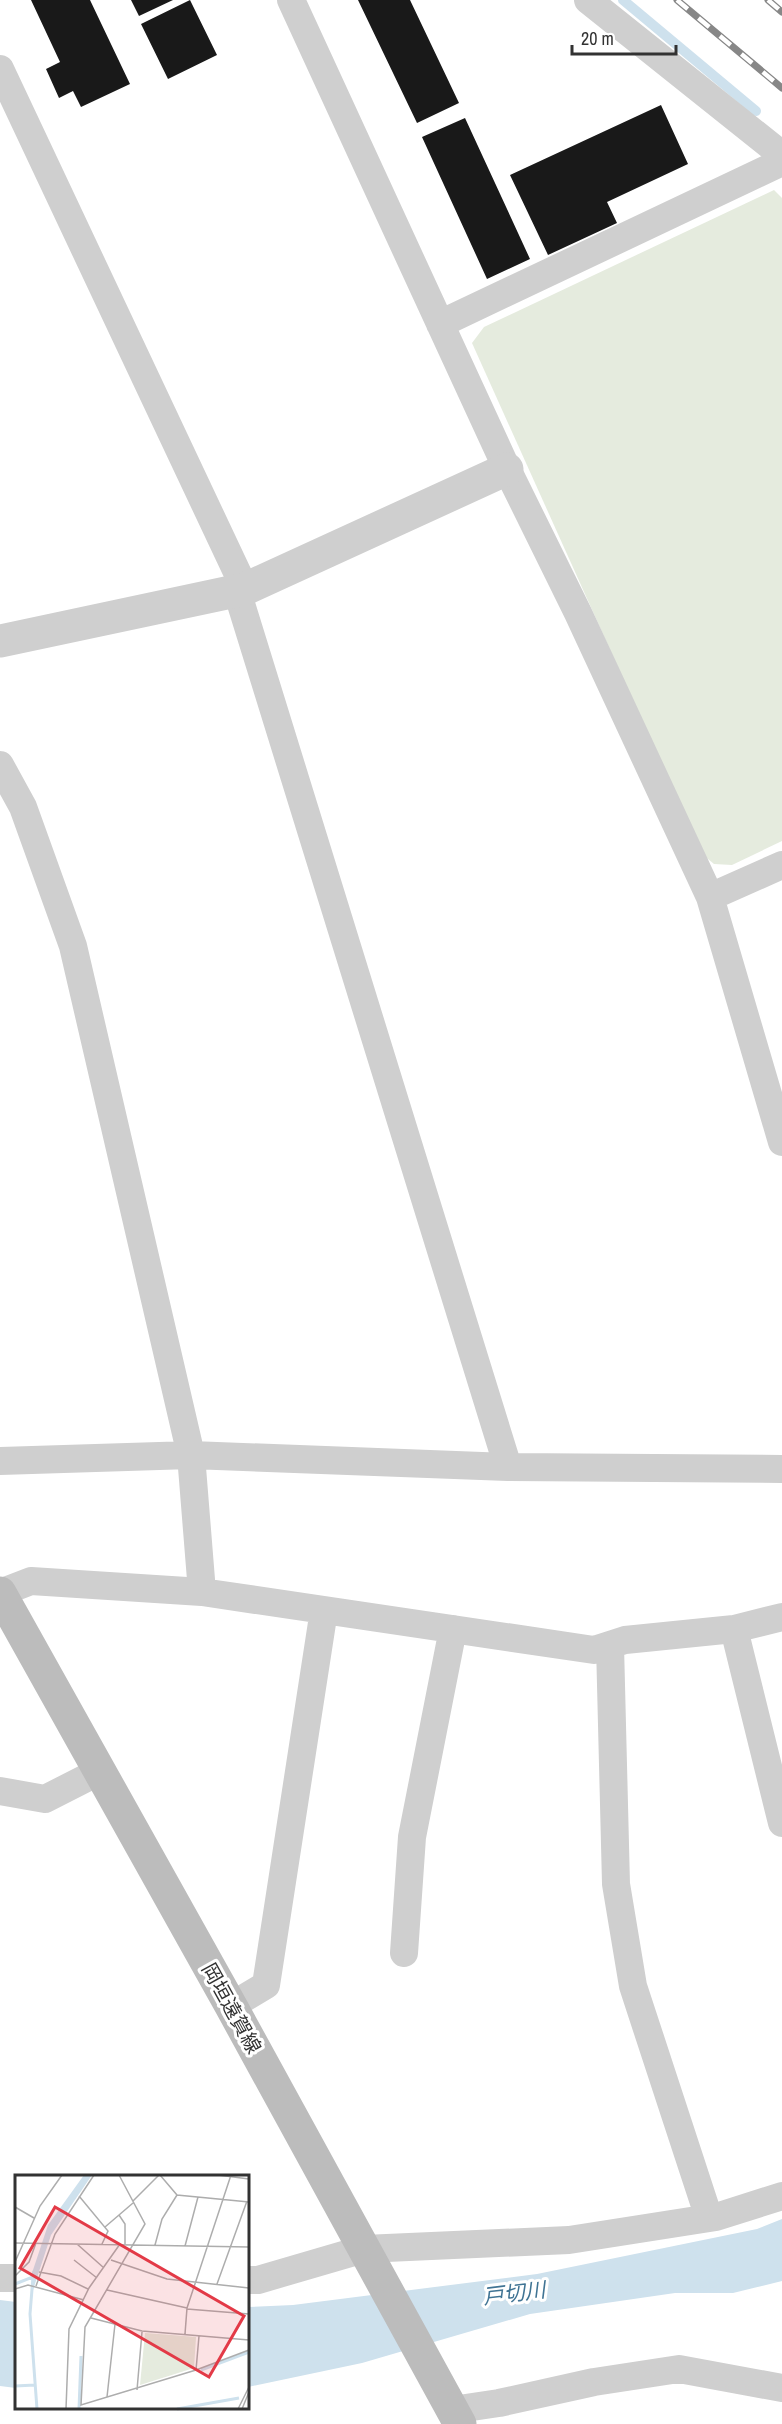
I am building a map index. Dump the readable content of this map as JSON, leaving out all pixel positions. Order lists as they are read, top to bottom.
{
  "streets": {
    "main road": ["岡垣遠賀線"]
  },
  "water": ["戸切川"],
  "scale_bar": "20 m"
}
